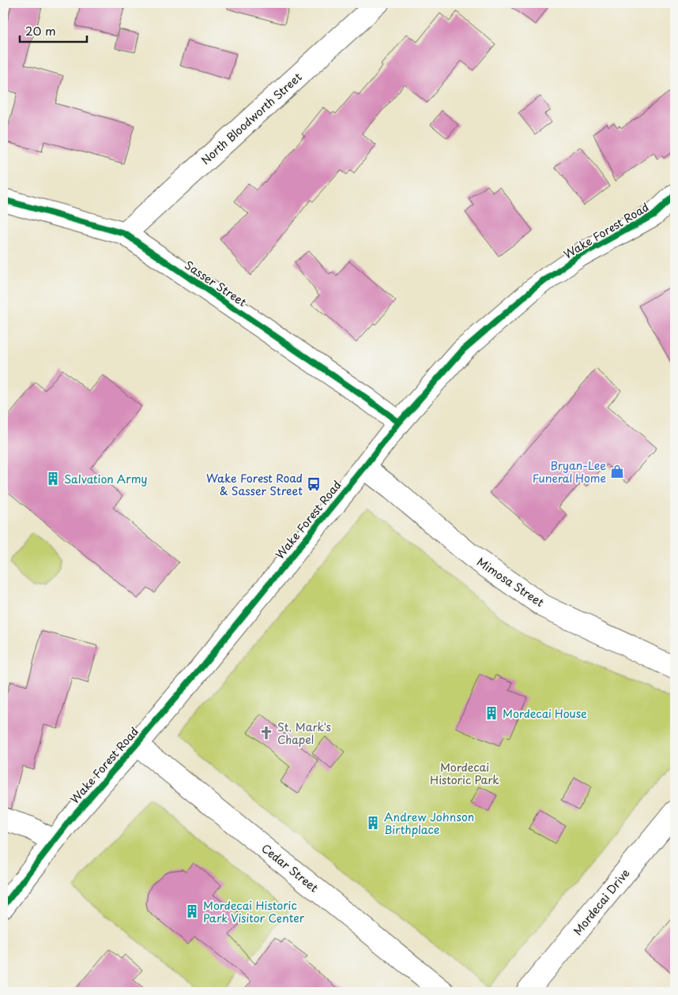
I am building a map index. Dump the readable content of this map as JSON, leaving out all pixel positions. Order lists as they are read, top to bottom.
{
  "streets": {
    "street": [
      "North Bloodworth Street",
      "Wake Forest Road",
      "Sasser Street",
      "Mimosa Street",
      "Cedar Street",
      "Mordecai Drive"
    ]
  },
  "crossings": [
    ["North Bloodworth Street", "Sasser Street"],
    ["Wake Forest Road", "Sasser Street"],
    ["Wake Forest Road", "Mimosa Street"],
    ["Wake Forest Road", "Cedar Street"]
  ],
  "parks": ["Mordecai Historic Park"],
  "places": {
    "shop": ["Bryan-Lee Funeral Home"],
    "building": [
      "Salvation Army",
      "Mordecai House",
      "Andrew Johnson Birthplace",
      "Mordecai Historic Park Visitor Center"
    ],
    "bus stop": ["Wake Forest Road & Sasser Street"],
    "church": ["St. Mark's Chapel"]
  },
  "scale_bar": "20 m"
}
